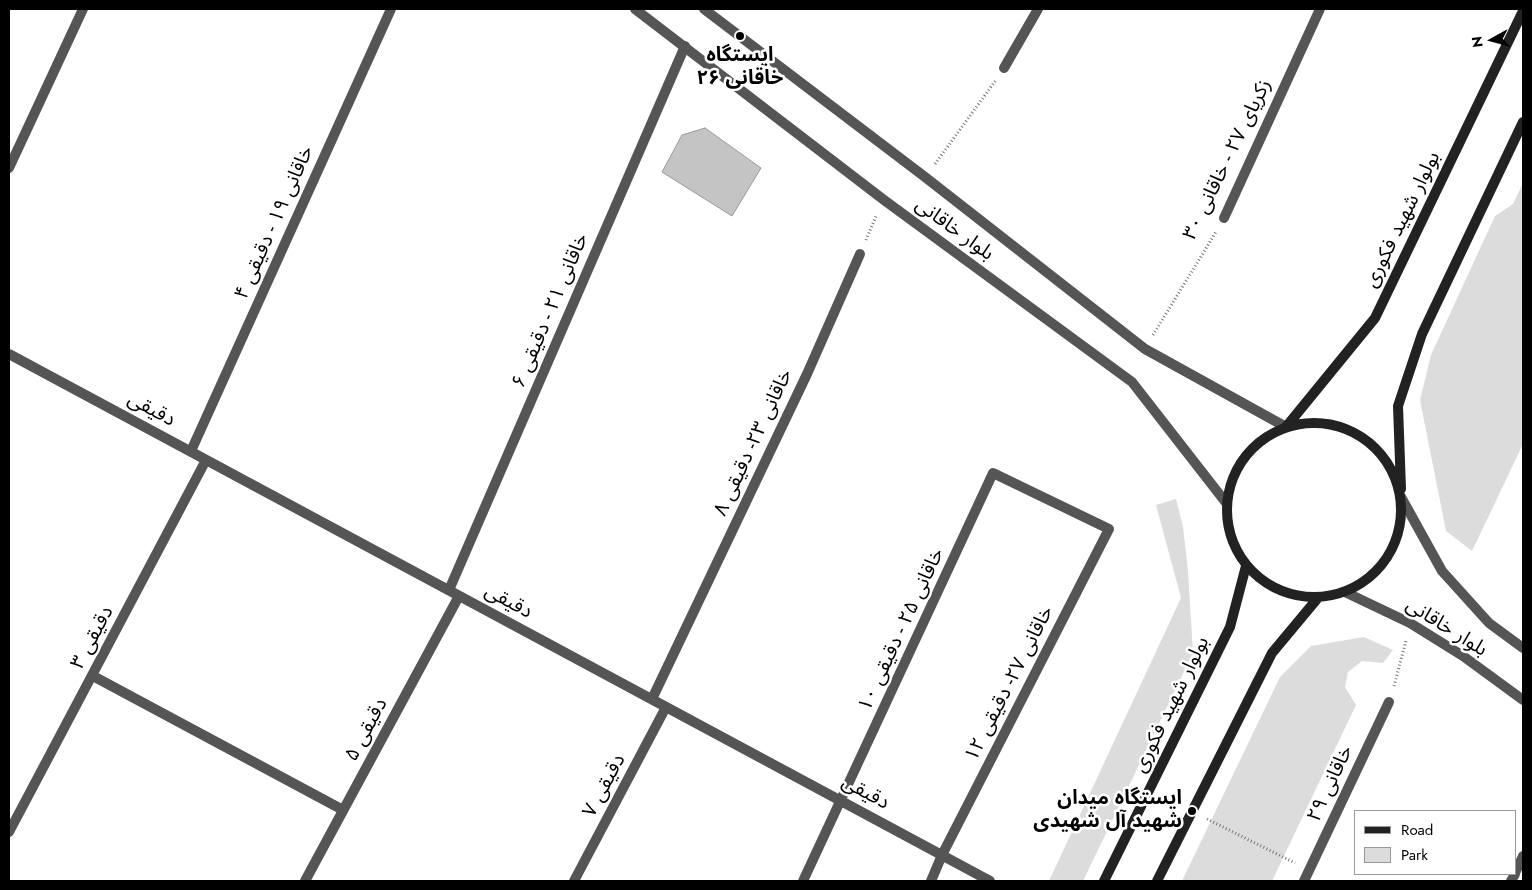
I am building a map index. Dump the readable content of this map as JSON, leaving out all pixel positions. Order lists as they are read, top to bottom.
{
  "streets": {
    "main road": ["بولوار شهید فکوری"],
    "street": [
      "زکریای ۲۷ - خاقانی ۳۰",
      "خاقانی ۱۹ - دقیقی ۴",
      "بلوار خاقانی",
      "خاقانی ۲۱ - دقیقی ۶",
      "دقیقی",
      "خاقانی ۲۳- دقیقی ۸",
      "خاقانی ۲۵ - دقیقی ۱۰",
      "دقیقی ۳",
      "خاقانی ۲۷- دقیقی ۱۲",
      "دقیقی ۵",
      "خاقانی ۲۹",
      "دقیقی ۷"
    ]
  },
  "crossings": [
    ["زکریای ۲۷ - خاقانی ۳۰", "بلوار خاقانی"],
    ["بولوار شهید فکوری", "بلوار خاقانی"],
    ["خاقانی ۱۹ - دقیقی ۴", "دقیقی"],
    ["بلوار خاقانی", "خاقانی ۲۱ - دقیقی ۶"],
    ["خاقانی ۲۱ - دقیقی ۶", "دقیقی"],
    ["دقیقی", "خاقانی ۲۳- دقیقی ۸"],
    ["دقیقی", "خاقانی ۲۵ - دقیقی ۱۰"],
    ["دقیقی", "دقیقی ۳"],
    ["دقیقی", "خاقانی ۲۷- دقیقی ۱۲"],
    ["دقیقی", "دقیقی ۵"],
    ["دقیقی", "دقیقی ۷"],
    ["خاقانی ۲۵ - دقیقی ۱۰", "خاقانی ۲۷- دقیقی ۱۲"]
  ],
  "places": ["ایستگاه خاقانی ٢۶", "ایستگاه میدان شهید آل شهیدی"],
  "legend": ["Road", "Park"],
  "north": "left"
}
